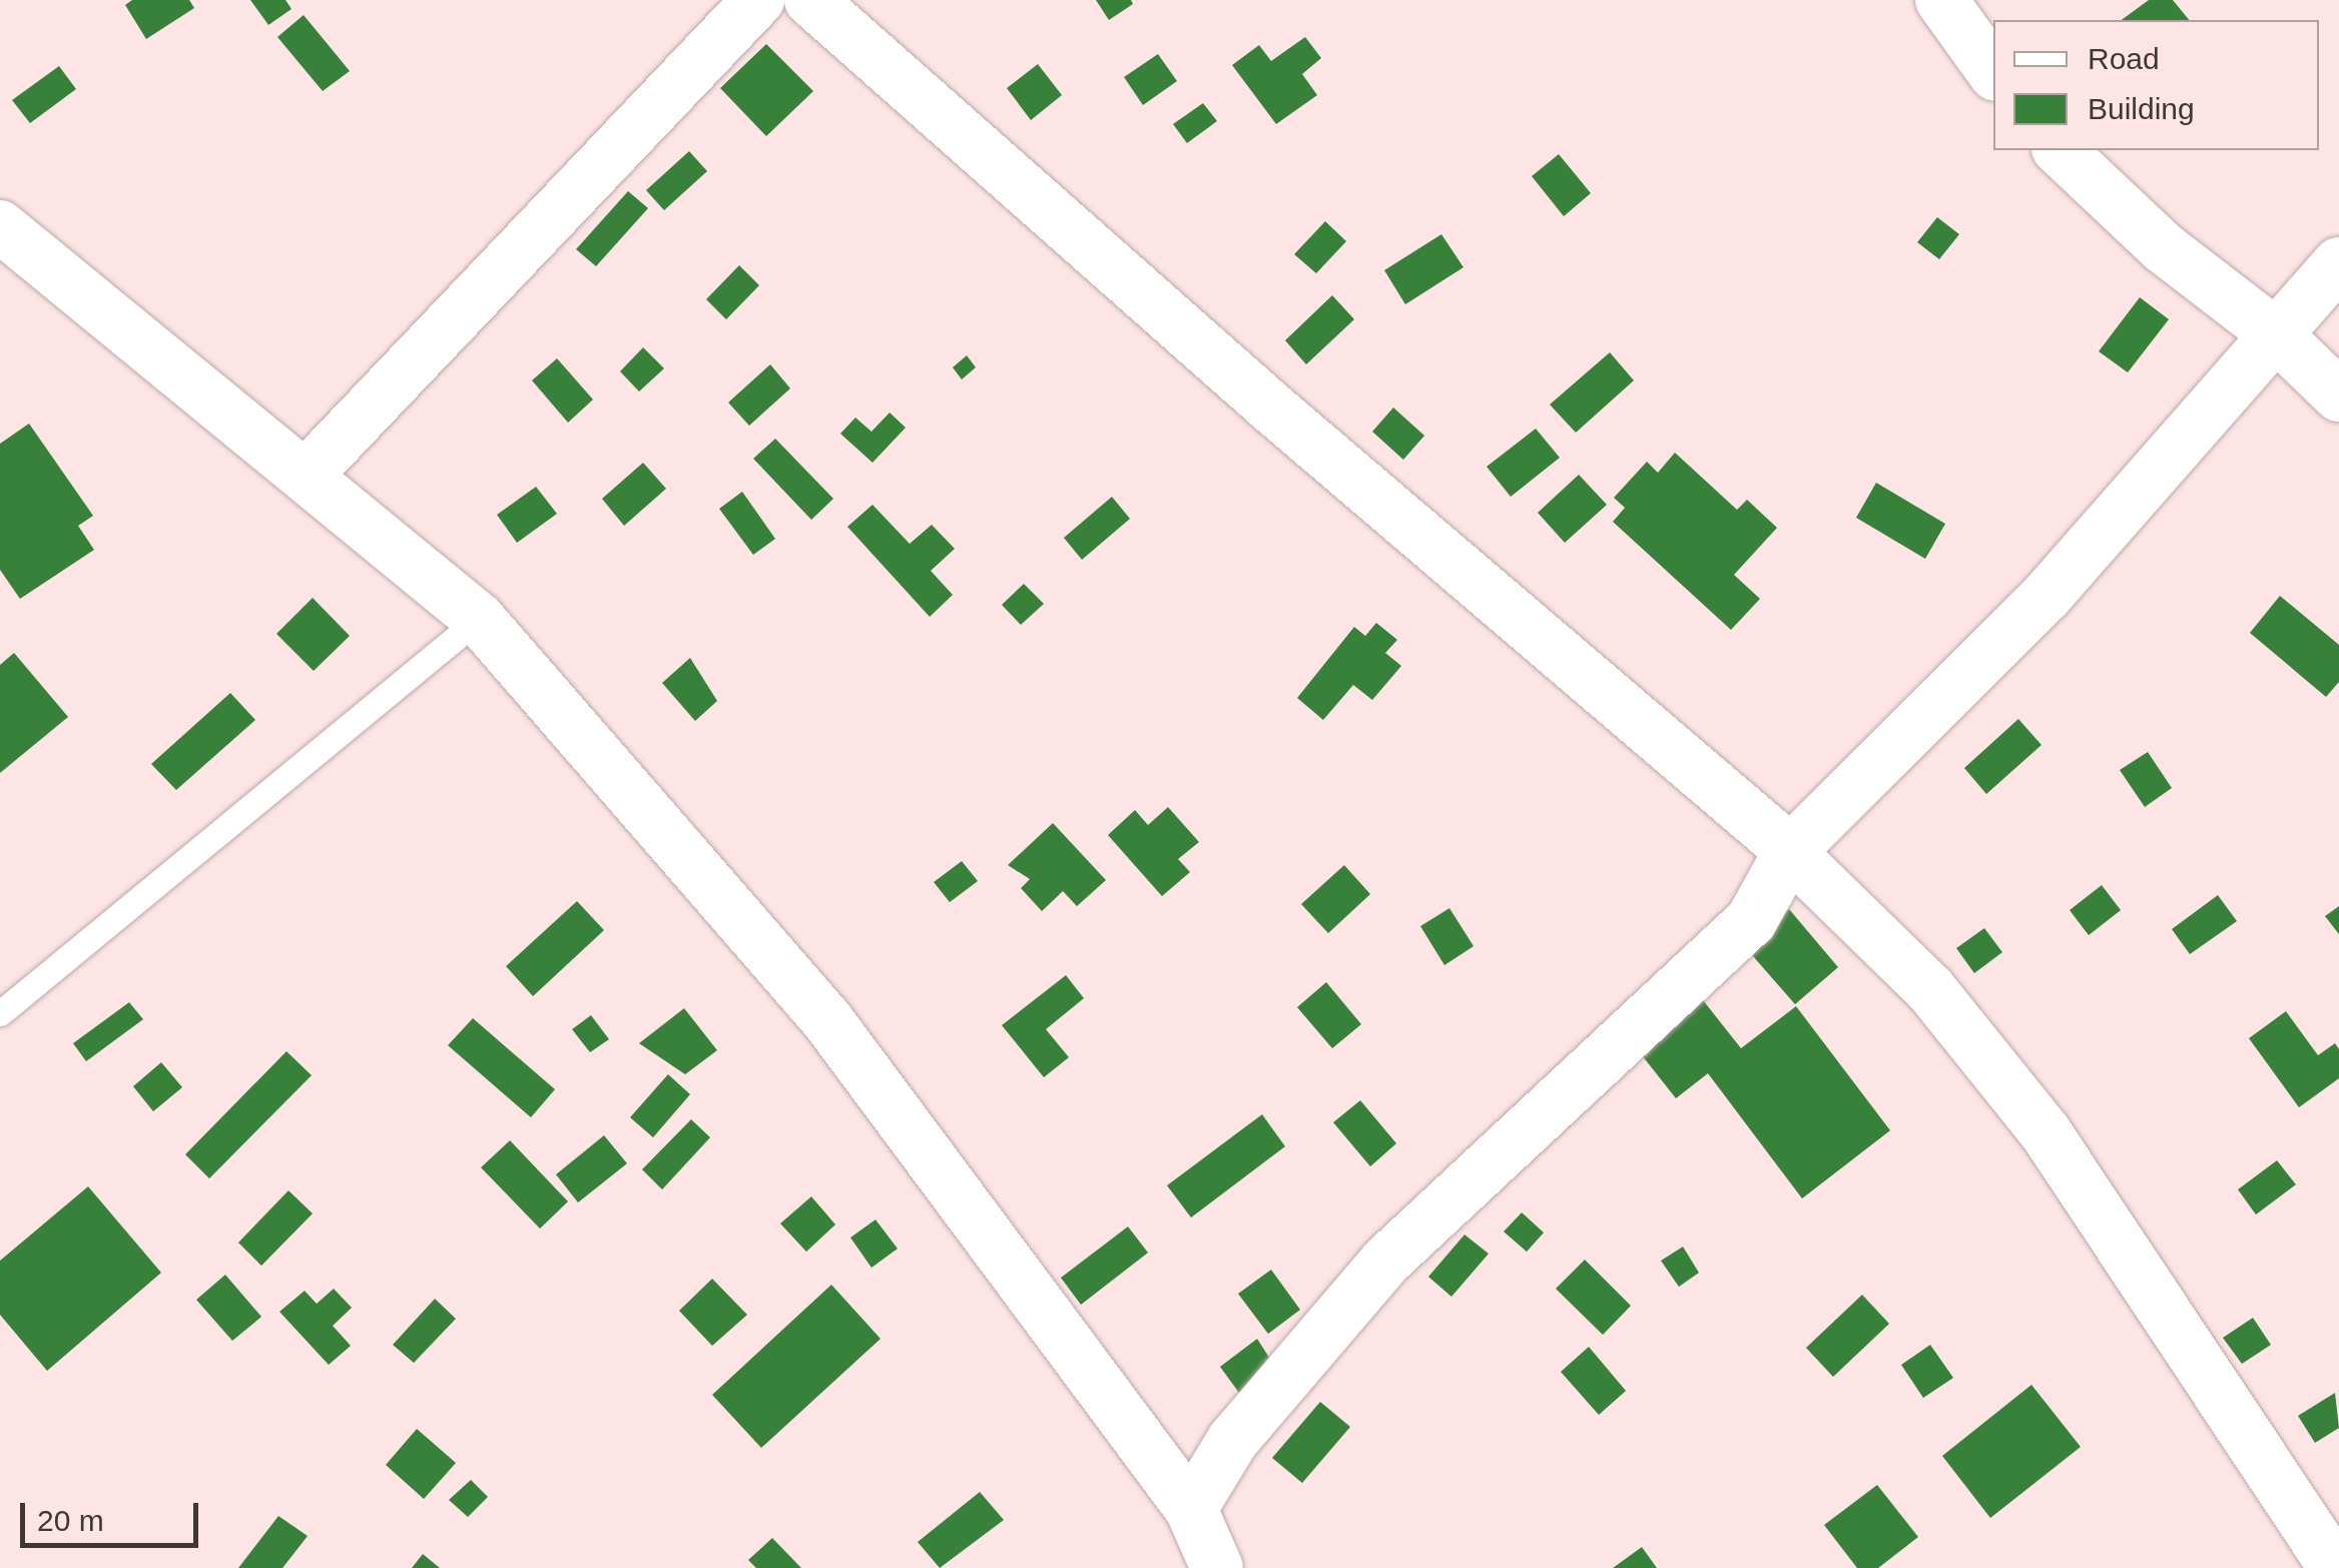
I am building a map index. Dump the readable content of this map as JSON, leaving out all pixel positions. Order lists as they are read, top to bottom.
{
  "legend": ["Road", "Building"],
  "scale_bar": "20 m"
}
